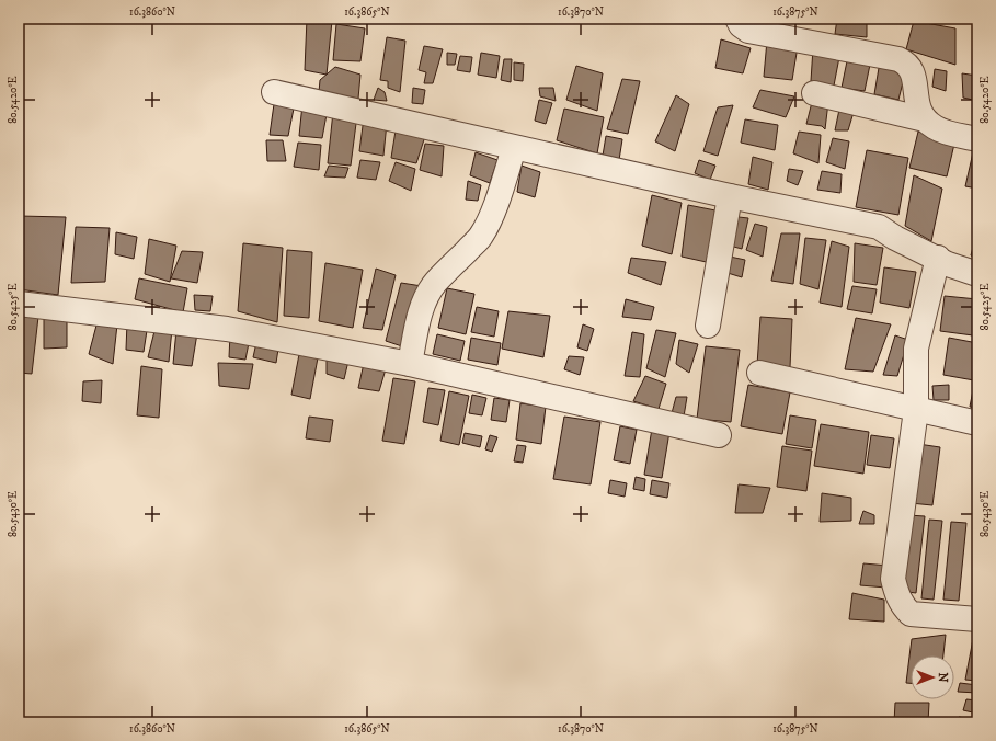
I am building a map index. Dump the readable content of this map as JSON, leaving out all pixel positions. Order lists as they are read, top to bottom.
{
  "north": "right",
  "coordinates": [
    "16.3860°N",
    "16.3865°N",
    "16.3870°N",
    "16.3875°N",
    "80.5420°E",
    "80.5425°E",
    "80.5430°E"
  ]
}
